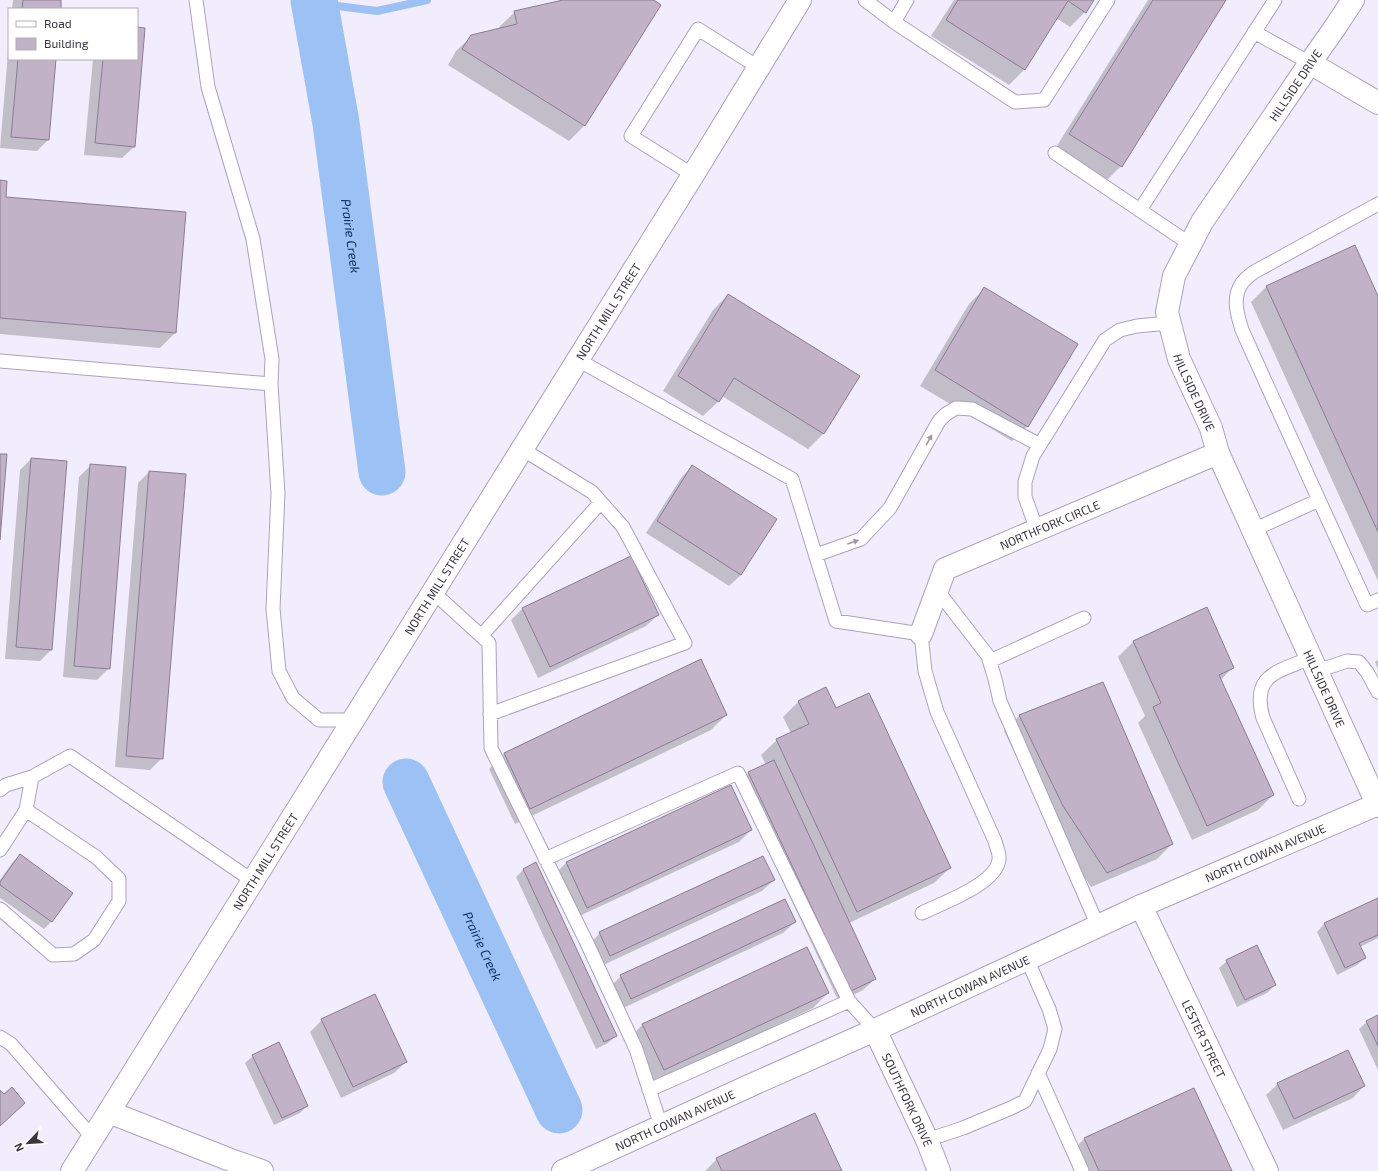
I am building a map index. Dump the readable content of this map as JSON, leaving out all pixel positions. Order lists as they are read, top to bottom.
{
  "streets": {
    "street": [
      "HILLSIDE DRIVE",
      "NORTH MILL STREET",
      "NORTHFORK CIRCLE",
      "NORTH COWAN AVENUE",
      "LESTER STREET",
      "SOUTHFORK DRIVE"
    ]
  },
  "crossings": [
    ["HILLSIDE DRIVE", "NORTHFORK CIRCLE"],
    ["HILLSIDE DRIVE", "NORTH COWAN AVENUE"],
    ["NORTH COWAN AVENUE", "LESTER STREET"],
    ["NORTH COWAN AVENUE", "SOUTHFORK DRIVE"]
  ],
  "water": ["Prairie Creek"],
  "legend": ["Road", "Building"],
  "north": "bottom left"
}
